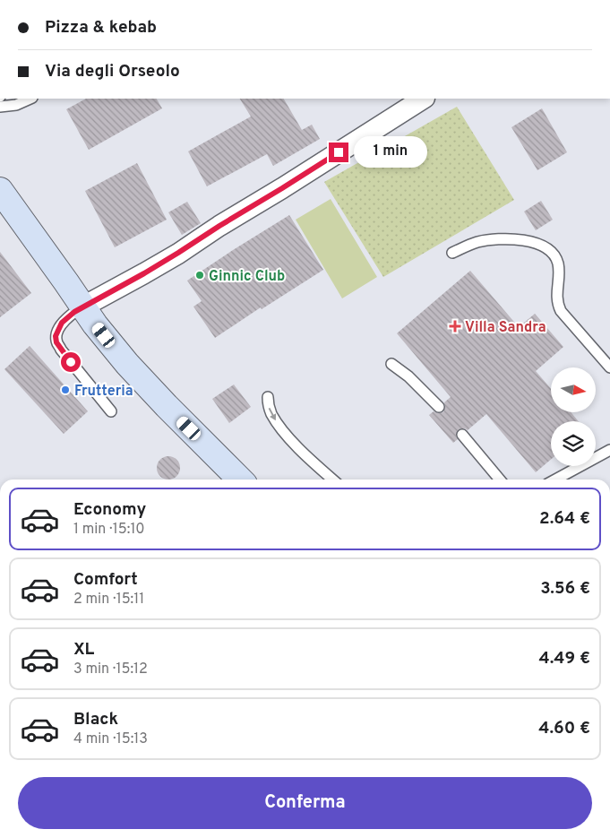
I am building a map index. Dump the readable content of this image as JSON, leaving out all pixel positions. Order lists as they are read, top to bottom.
{
  "places": {
    "other": ["Ginnic Club", "Frutteria"],
    "health": ["Villa Sandra"]
  },
  "north": "right",
  "page": {
    "banner": ["Pizza & kebab", "Via degli Orseolo"],
    "bubble": "1 min",
    "list": [
      {
        "name": "Economy",
        "note": "1 min · 15:10",
        "value": "2.64 €"
      },
      {
        "name": "Comfort",
        "note": "2 min · 15:11",
        "value": "3.56 €"
      },
      {
        "name": "XL",
        "note": "3 min · 15:12",
        "value": "4.49 €"
      },
      {
        "name": "Black",
        "note": "4 min · 15:13",
        "value": "4.60 €"
      }
    ],
    "buttons": "Conferma"
  }
}
